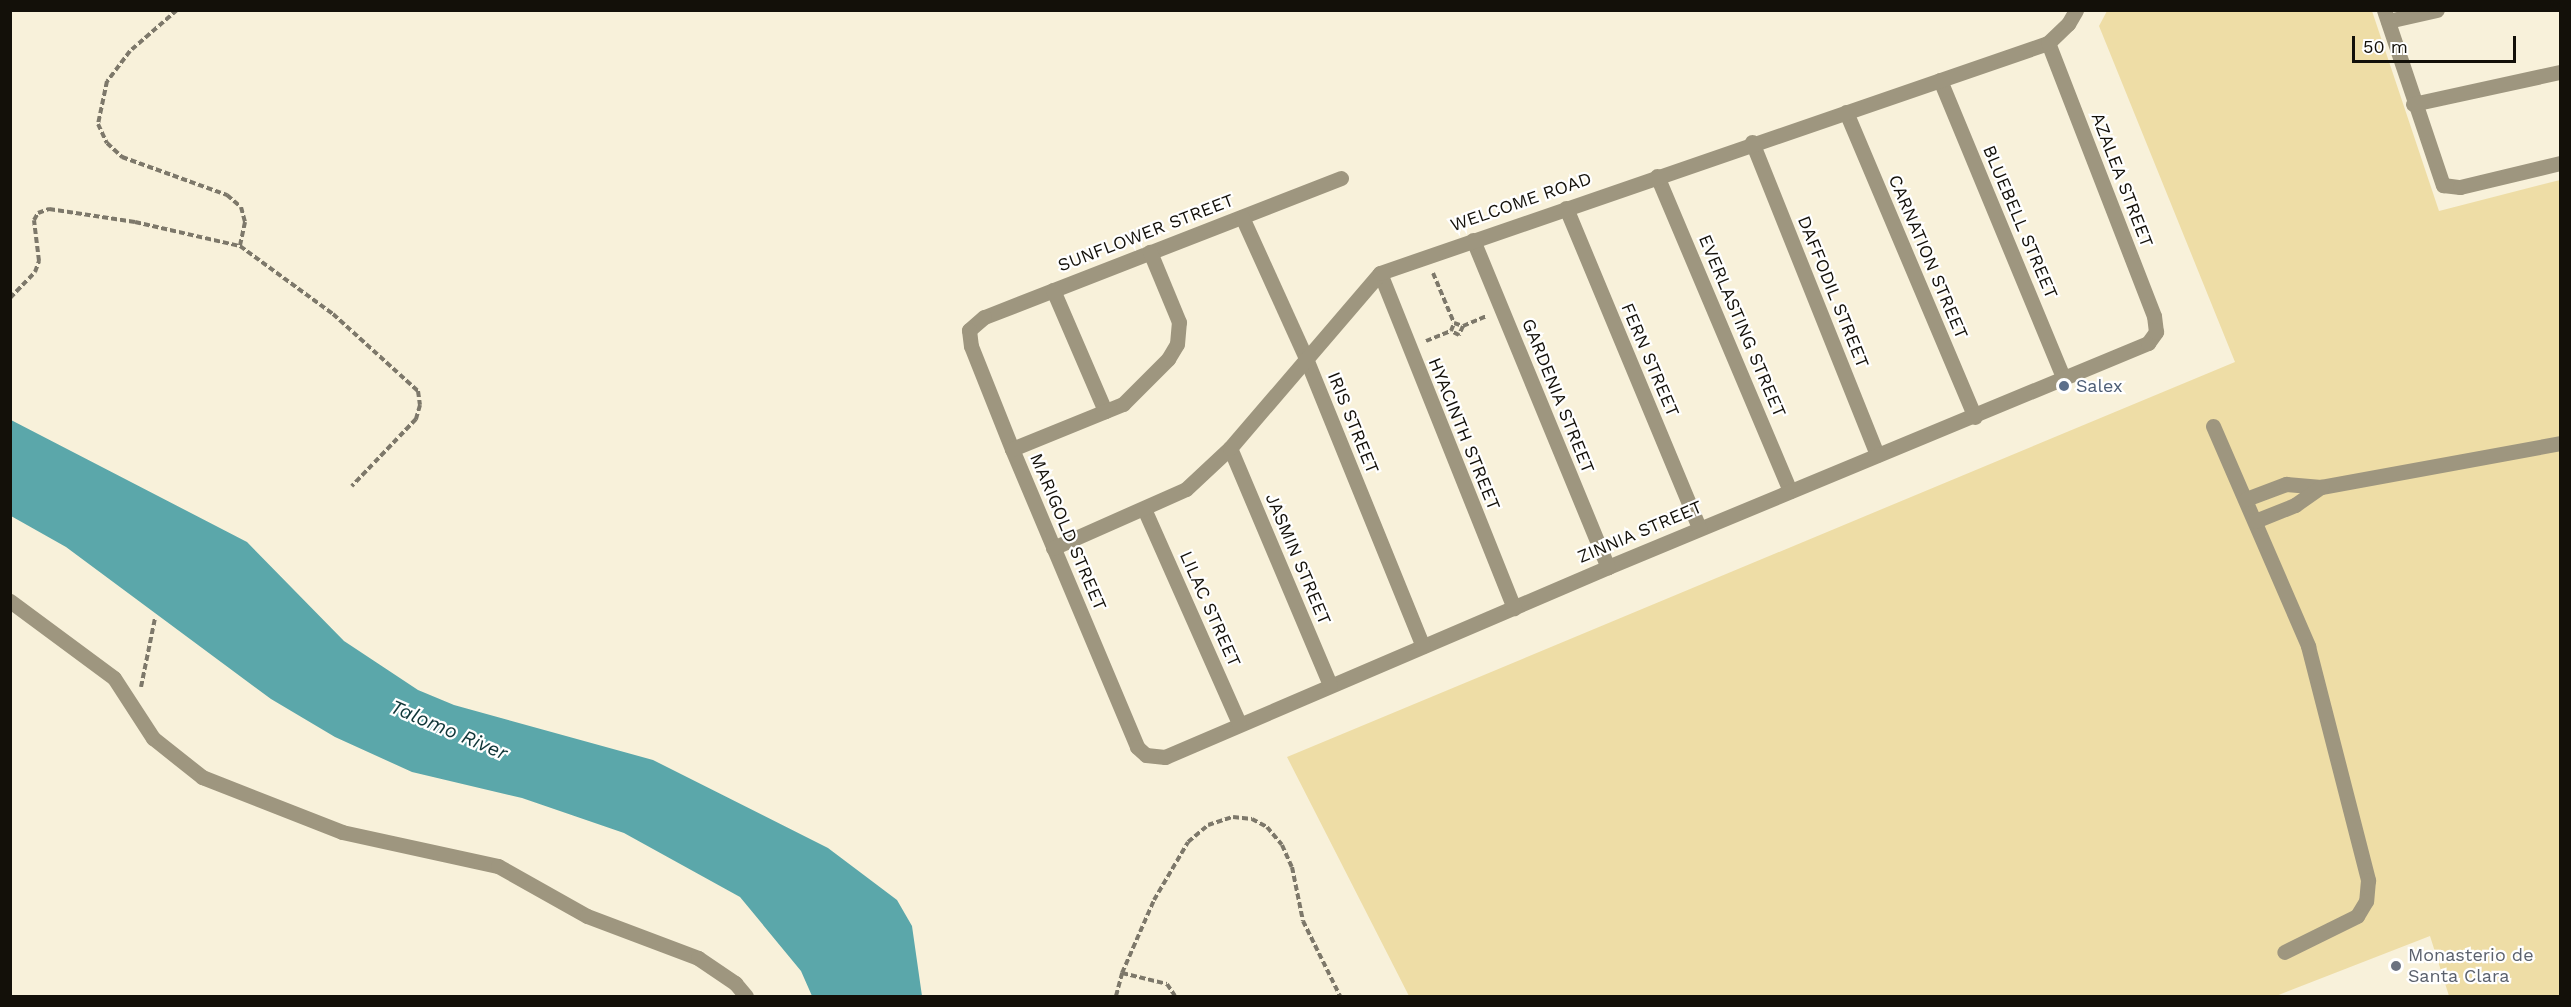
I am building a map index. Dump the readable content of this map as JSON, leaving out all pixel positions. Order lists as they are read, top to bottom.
{
  "streets": {
    "street": [
      "AZALEA STREET",
      "WELCOME ROAD",
      "BLUEBELL STREET",
      "SUNFLOWER STREET",
      "CARNATION STREET",
      "DAFFODIL STREET",
      "EVERLASTING STREET",
      "FERN STREET",
      "GARDENIA STREET",
      "IRIS STREET",
      "HYACINTH STREET",
      "MARIGOLD STREET",
      "ZINNIA STREET",
      "JASMIN STREET",
      "LILAC STREET"
    ]
  },
  "crossings": [
    ["AZALEA STREET", "WELCOME ROAD"],
    ["AZALEA STREET", "ZINNIA STREET"],
    ["WELCOME ROAD", "BLUEBELL STREET"],
    ["WELCOME ROAD", "CARNATION STREET"],
    ["WELCOME ROAD", "DAFFODIL STREET"],
    ["WELCOME ROAD", "EVERLASTING STREET"],
    ["WELCOME ROAD", "FERN STREET"],
    ["WELCOME ROAD", "GARDENIA STREET"],
    ["WELCOME ROAD", "IRIS STREET"],
    ["WELCOME ROAD", "HYACINTH STREET"],
    ["WELCOME ROAD", "MARIGOLD STREET"],
    ["WELCOME ROAD", "JASMIN STREET"],
    ["WELCOME ROAD", "LILAC STREET"],
    ["BLUEBELL STREET", "ZINNIA STREET"],
    ["SUNFLOWER STREET", "IRIS STREET"],
    ["SUNFLOWER STREET", "MARIGOLD STREET"],
    ["CARNATION STREET", "ZINNIA STREET"],
    ["DAFFODIL STREET", "ZINNIA STREET"],
    ["EVERLASTING STREET", "ZINNIA STREET"],
    ["FERN STREET", "ZINNIA STREET"],
    ["GARDENIA STREET", "ZINNIA STREET"],
    ["IRIS STREET", "ZINNIA STREET"],
    ["HYACINTH STREET", "ZINNIA STREET"],
    ["MARIGOLD STREET", "ZINNIA STREET"],
    ["ZINNIA STREET", "JASMIN STREET"],
    ["ZINNIA STREET", "LILAC STREET"]
  ],
  "water": ["Talomo River"],
  "places": ["Salex", "Monasterio de Santa Clara"],
  "scale_bar": "50 m"
}
